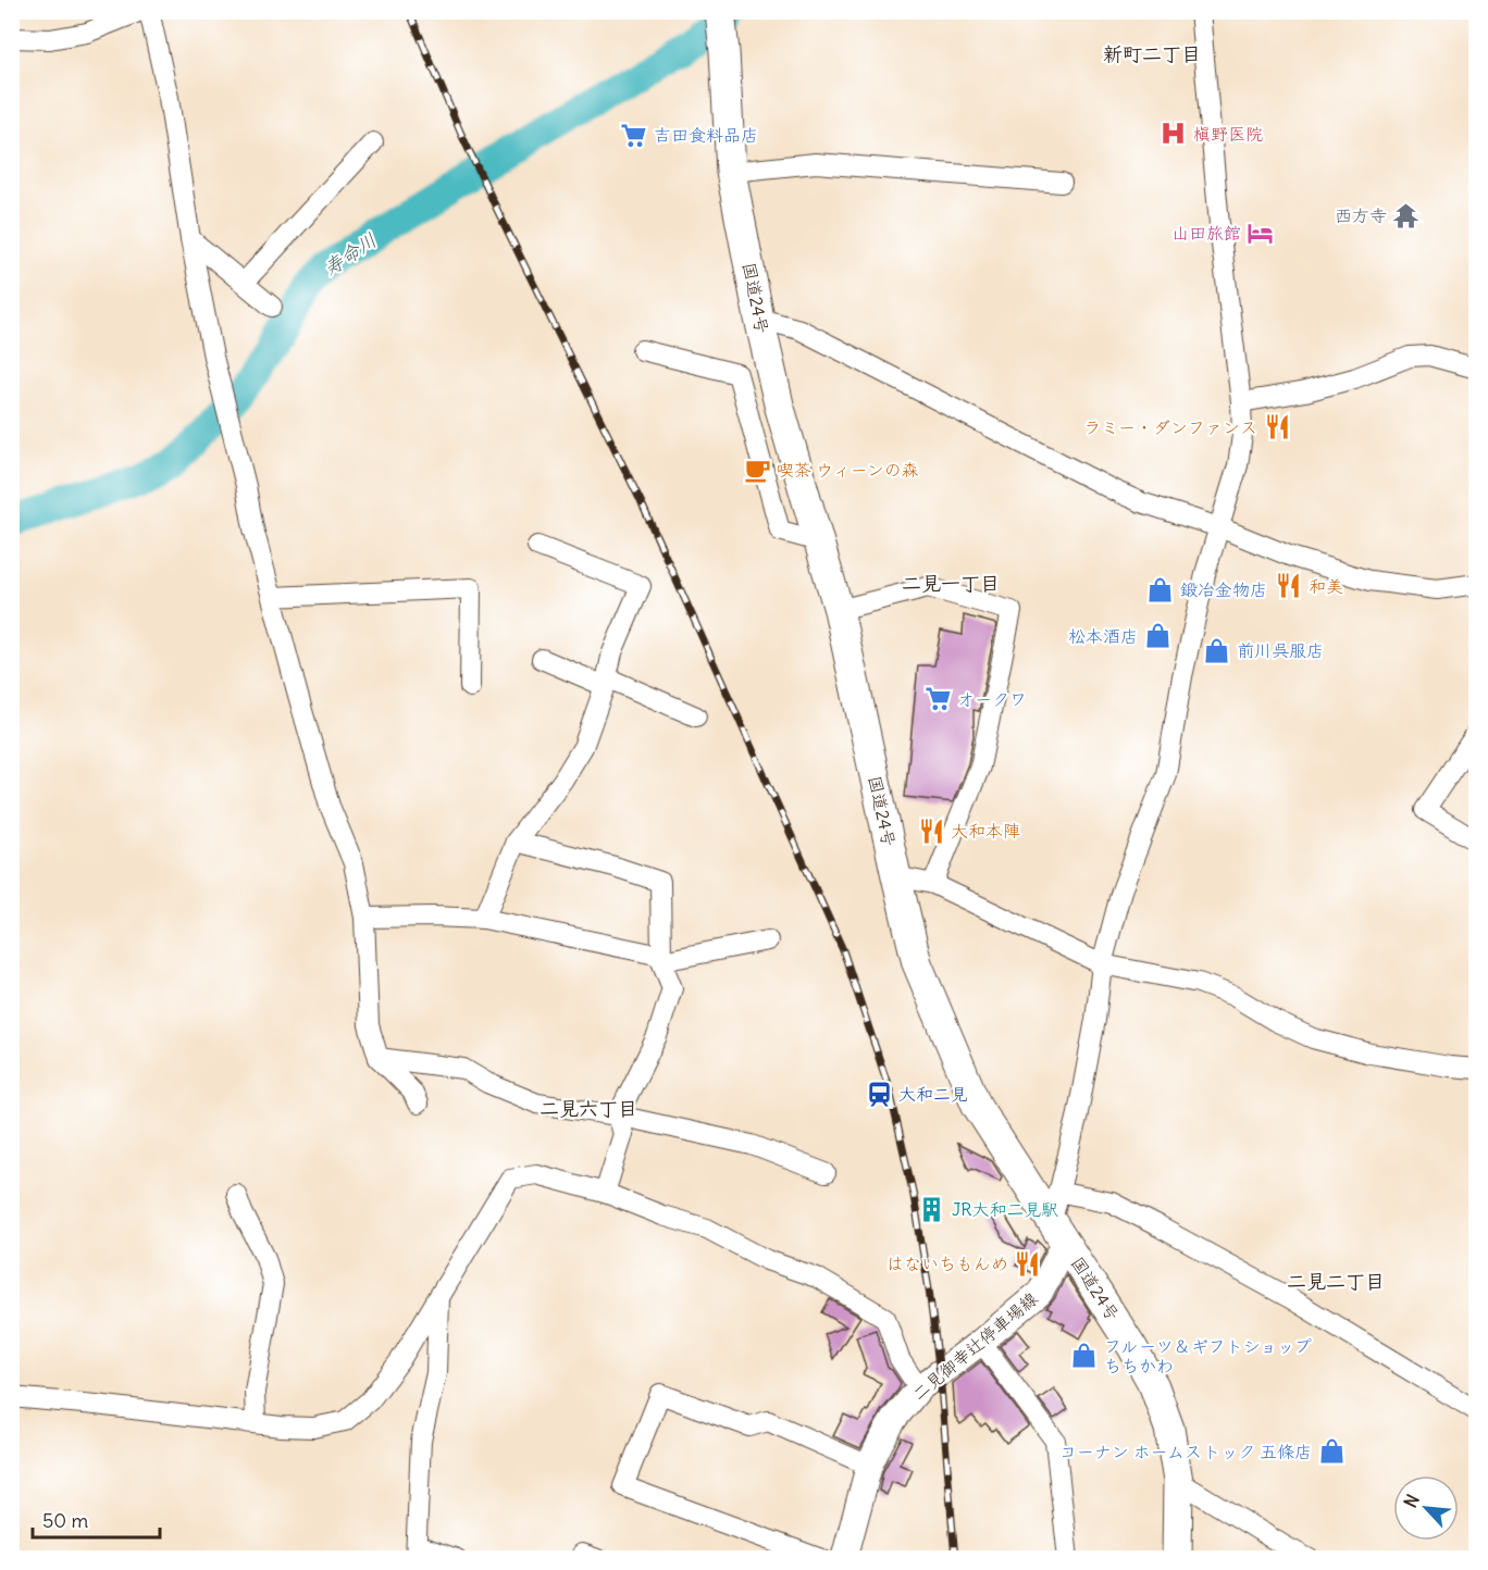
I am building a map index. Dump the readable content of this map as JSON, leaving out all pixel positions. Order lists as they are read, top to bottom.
{
  "streets": {
    "highway": ["国道24号"],
    "main road": ["二見御幸辻停車場線"]
  },
  "crossings": [
    ["国道24号", "二見御幸辻停車場線"]
  ],
  "districts": [
    "新町二丁目",
    "二見一丁目",
    "二見六丁目",
    "二見二丁目"
  ],
  "water": ["寿命川"],
  "places": {
    "hospital": ["槇野医院"],
    "supermarket": ["吉田食料品店", "オークワ"],
    "temple": ["西方寺"],
    "hotel": ["山田旅館"],
    "restaurant": [
      "ラミー・ダンファンス",
      "和美",
      "大和本陣",
      "はないちもんめ"
    ],
    "cafe": ["喫茶 ウィーンの森"],
    "shop": [
      "鍛冶金物店",
      "松本酒店",
      "前川呉服店",
      "フルーツ＆ギフトショップ ちちかわ",
      "コーナン ホームストック 五條店"
    ],
    "station": ["大和二見"],
    "building": ["JR大和二見駅"]
  },
  "scale_bar": "50 m",
  "north": "top left"
}
